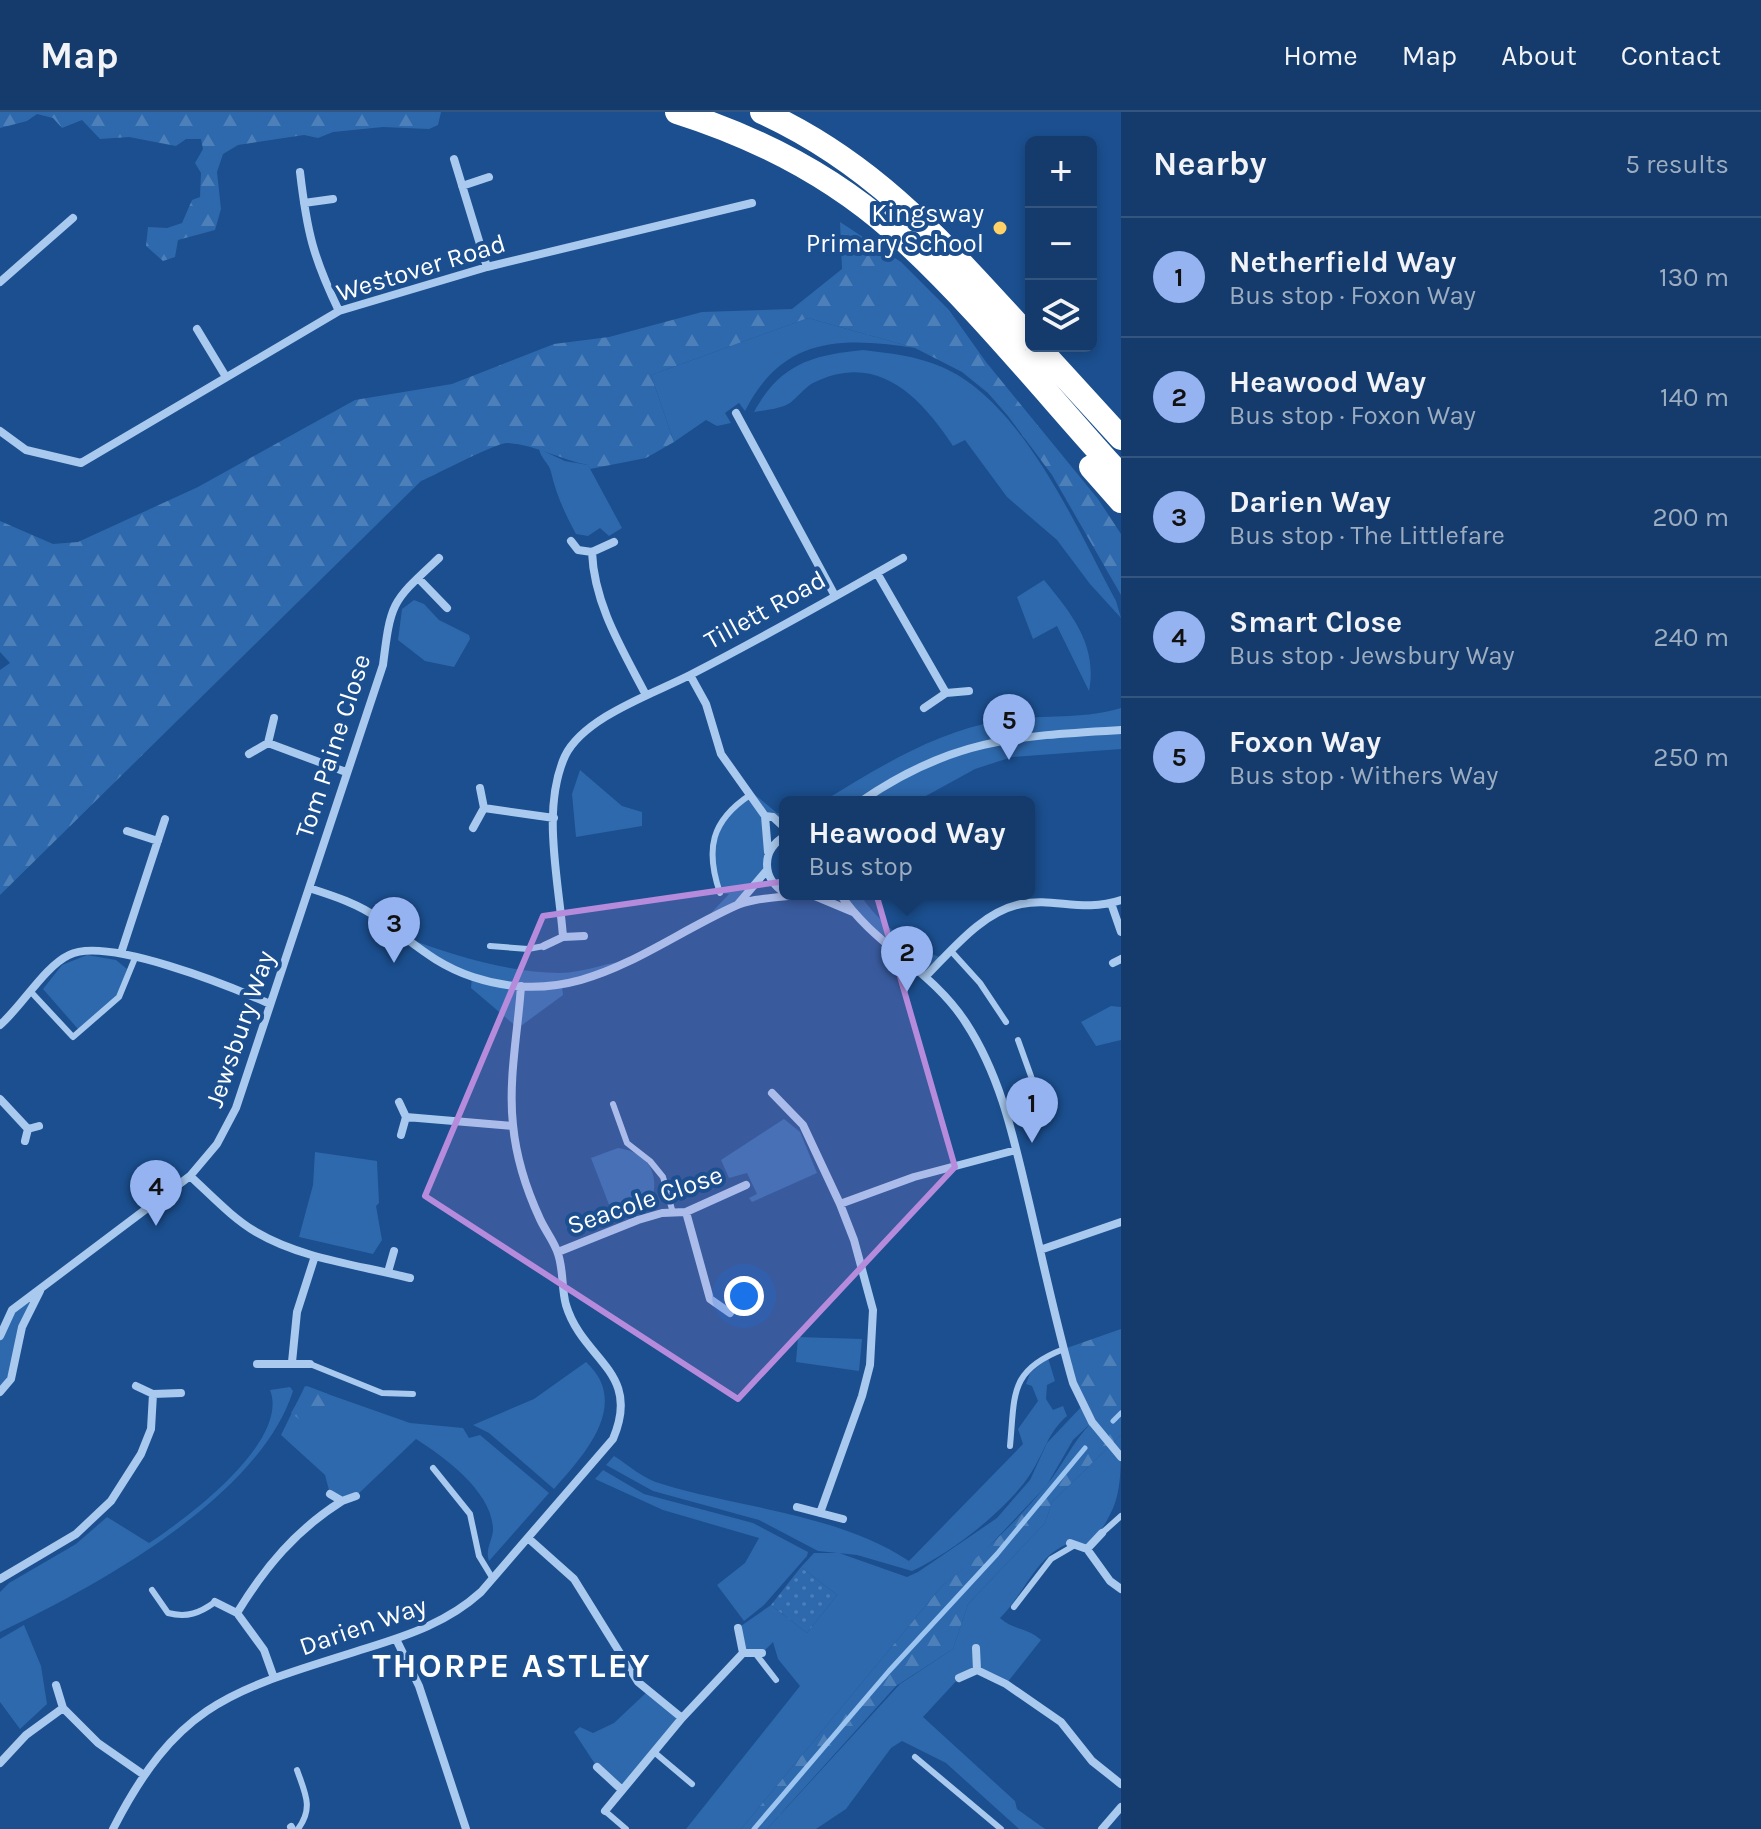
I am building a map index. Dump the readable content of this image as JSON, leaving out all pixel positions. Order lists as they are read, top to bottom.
{
  "streets": {
    "street": [
      "Westover Road",
      "Tillett Road",
      "Tom Paine Close",
      "Jewsbury Way",
      "Seacole Close",
      "Darien Way"
    ]
  },
  "crossings": [
    ["Tom Paine Close", "Jewsbury Way"],
    ["Seacole Close", "Darien Way"]
  ],
  "districts": ["THORPE ASTLEY"],
  "places": ["Kingsway Primary School"],
  "page": {
    "header": "Map",
    "nav": [
      "Home",
      "Map",
      "About",
      "Contact"
    ],
    "heading": ["Nearby", "5 results"],
    "map_buttons": ["+", "−"],
    "list": [
      {
        "mark": "1",
        "name": "Netherfield Way",
        "note": "Bus stop · Foxon Way",
        "value": "130 m"
      },
      {
        "mark": "2",
        "name": "Heawood Way",
        "note": "Bus stop · Foxon Way",
        "value": "140 m"
      },
      {
        "mark": "3",
        "name": "Darien Way",
        "note": "Bus stop · The Littlefare",
        "value": "200 m"
      },
      {
        "mark": "4",
        "name": "Smart Close",
        "note": "Bus stop · Jewsbury Way",
        "value": "240 m"
      },
      {
        "mark": "5",
        "name": "Foxon Way",
        "note": "Bus stop · Withers Way",
        "value": "250 m"
      }
    ],
    "pins": [
      "5",
      "3",
      "2",
      "1",
      "4"
    ],
    "popup": ["Heawood Way", "Bus stop"]
  }
}
